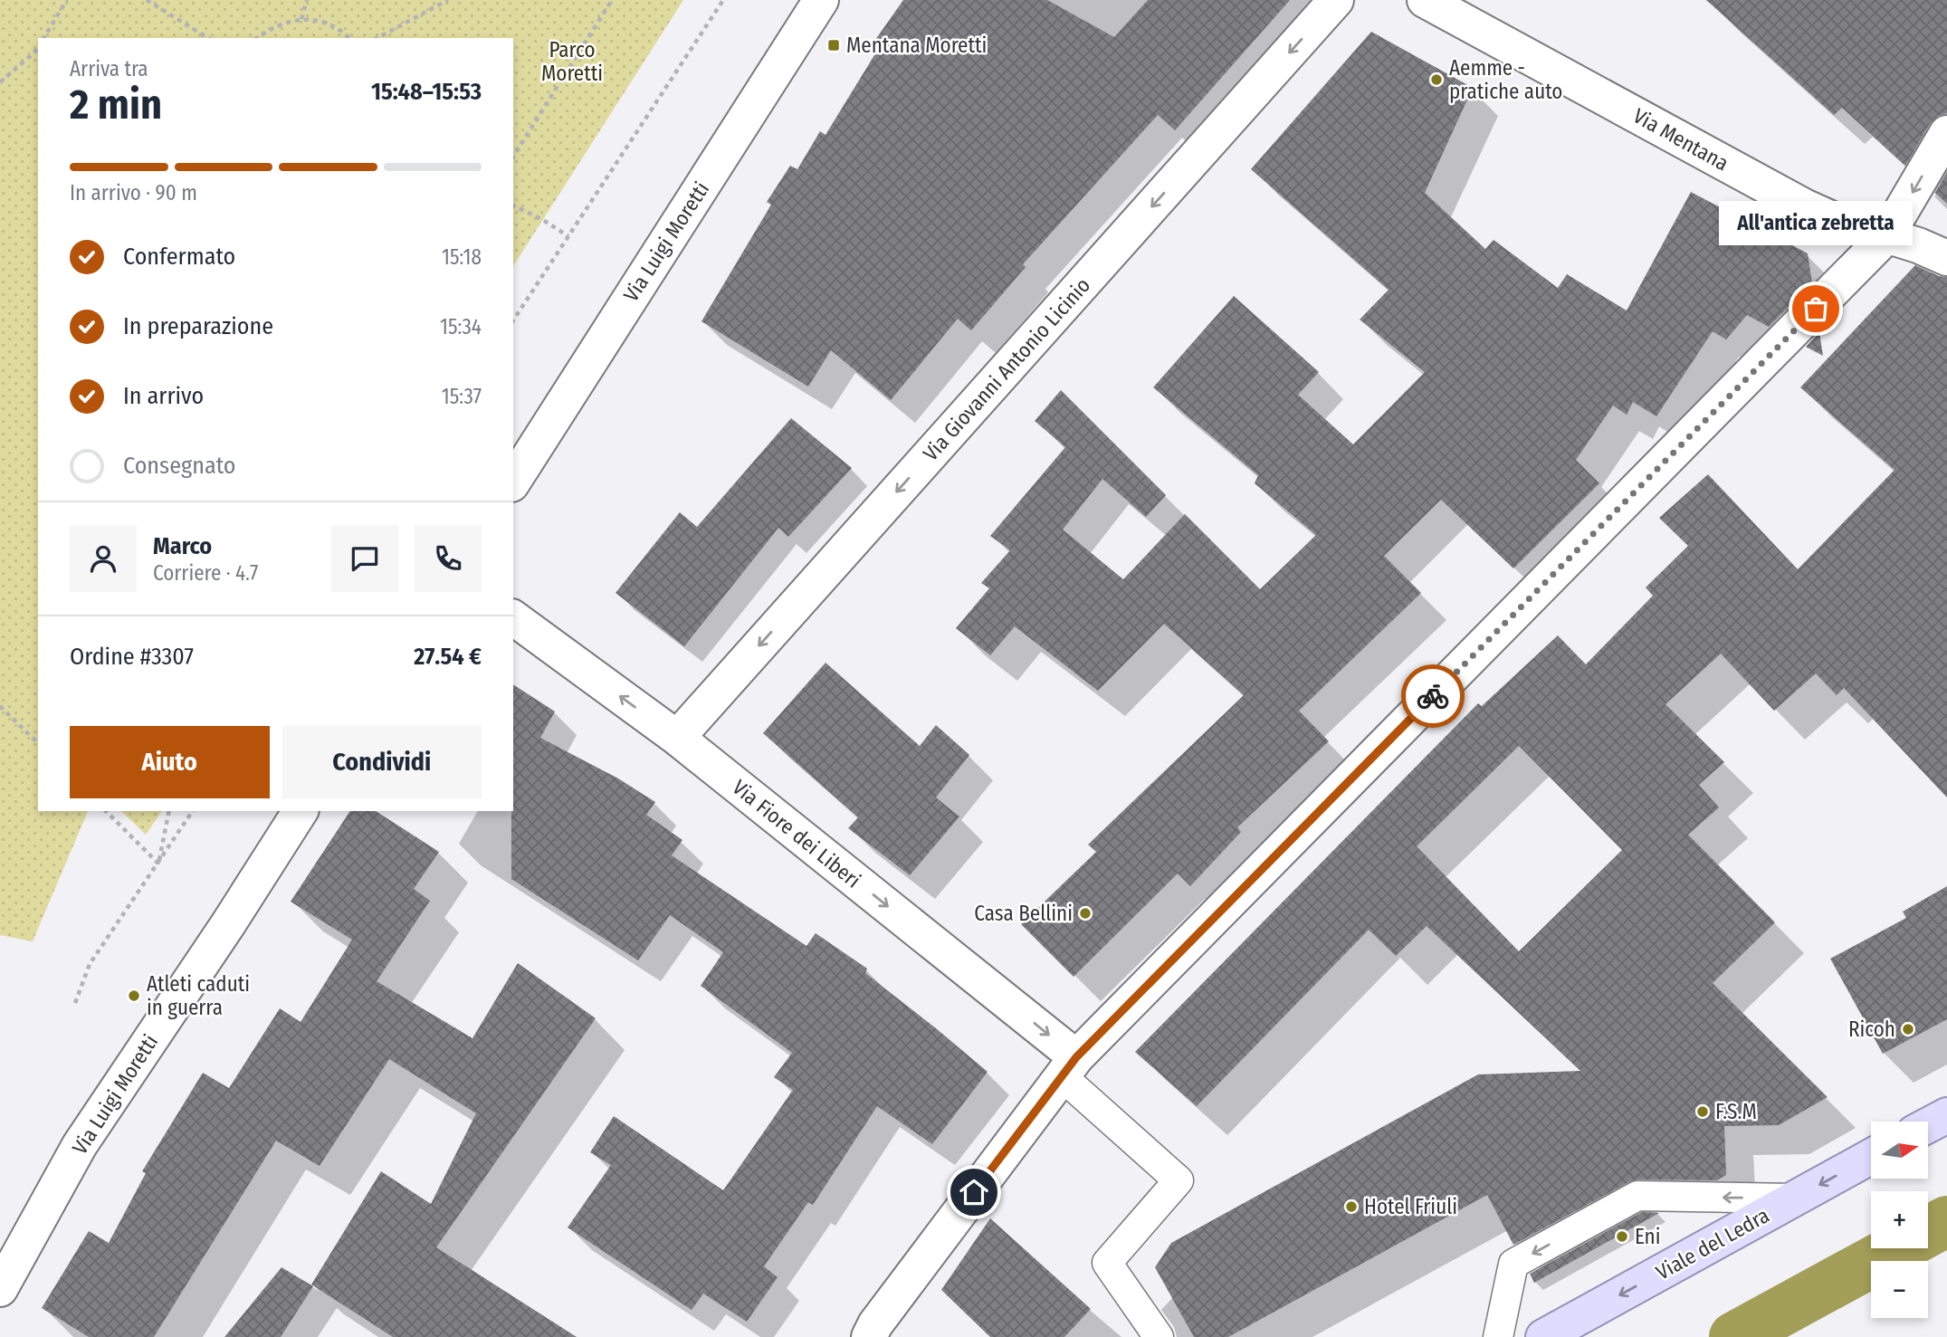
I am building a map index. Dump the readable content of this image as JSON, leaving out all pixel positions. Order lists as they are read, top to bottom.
{
  "streets": {
    "main road": ["Viale del Ledra"],
    "street": [
      "Via Mentana",
      "Via Luigi Moretti",
      "Via Giovanni Antonio Licinio",
      "Via Fiore dei Liberi"
    ]
  },
  "crossings": [
    ["Via Giovanni Antonio Licinio", "Via Fiore dei Liberi"]
  ],
  "one_way": ["Via Giovanni Antonio Licinio", "Viale del Ledra"],
  "parks": ["Parco Moretti"],
  "places": {
    "transit": ["Mentana Moretti"],
    "other": [
      "Aemme - pratiche auto",
      "All'antica zebretta",
      "Casa Bellini",
      "Atleti caduti in guerra",
      "Ricoh",
      "F.S.M",
      "Hotel Friuli",
      "Eni"
    ]
  },
  "north": "right",
  "page": {
    "heading": ["2 min", "Arriva tra", "15:48–15:53"],
    "panel": [
      "Marco",
      "Corriere · 4.7",
      "Ordine #3307",
      "27.54 €"
    ],
    "bar": "In arrivo · 90 m",
    "bubble": "All'antica zebretta",
    "list": [
      ["Confermato", "15:18"],
      ["In preparazione", "15:34"],
      ["In arrivo", "15:37"],
      "Consegnato"
    ],
    "buttons": ["Aiuto", "Condividi"],
    "map_buttons": ["+", "−"]
  }
}
